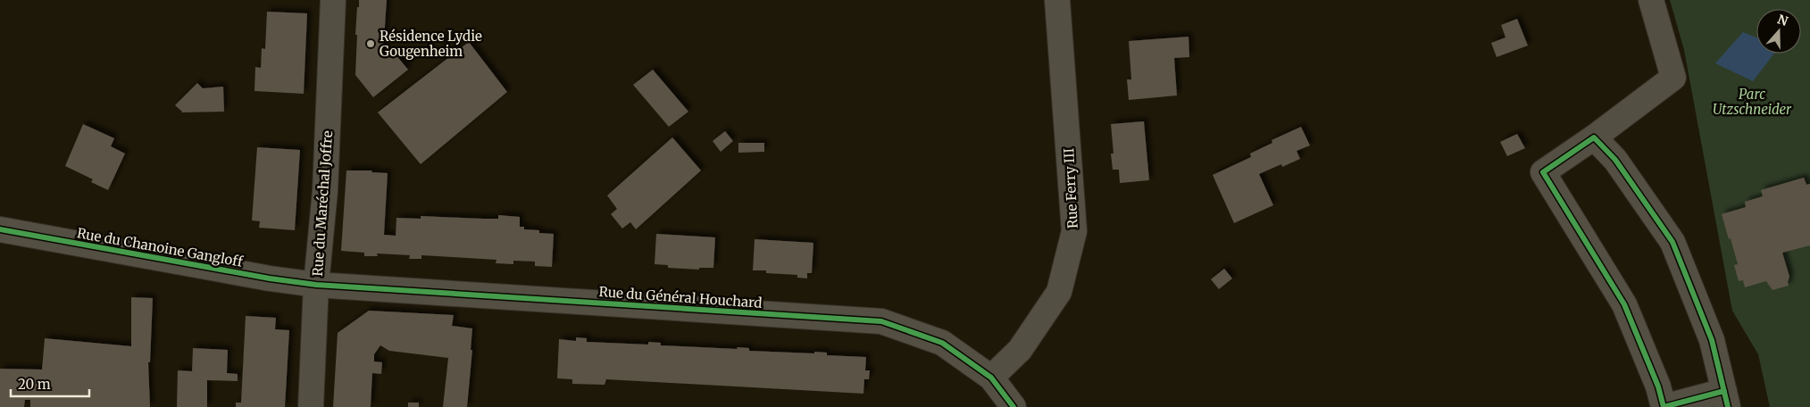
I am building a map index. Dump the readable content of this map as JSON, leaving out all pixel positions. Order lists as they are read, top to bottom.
{
  "streets": {
    "street": [
      "Rue Ferry III",
      "Rue du Maréchal Joffre",
      "Rue du Chanoine Gangloff",
      "Rue du Général Houchard"
    ]
  },
  "crossings": [
    ["Rue Ferry III", "Rue du Général Houchard"],
    ["Rue du Maréchal Joffre", "Rue du Chanoine Gangloff"],
    ["Rue du Maréchal Joffre", "Rue du Général Houchard"],
    ["Rue du Chanoine Gangloff", "Rue du Général Houchard"]
  ],
  "parks": ["Parc Utzschneider"],
  "places": ["Résidence Lydie Gougenheim"],
  "scale_bar": "20 m",
  "north": "top"
}
